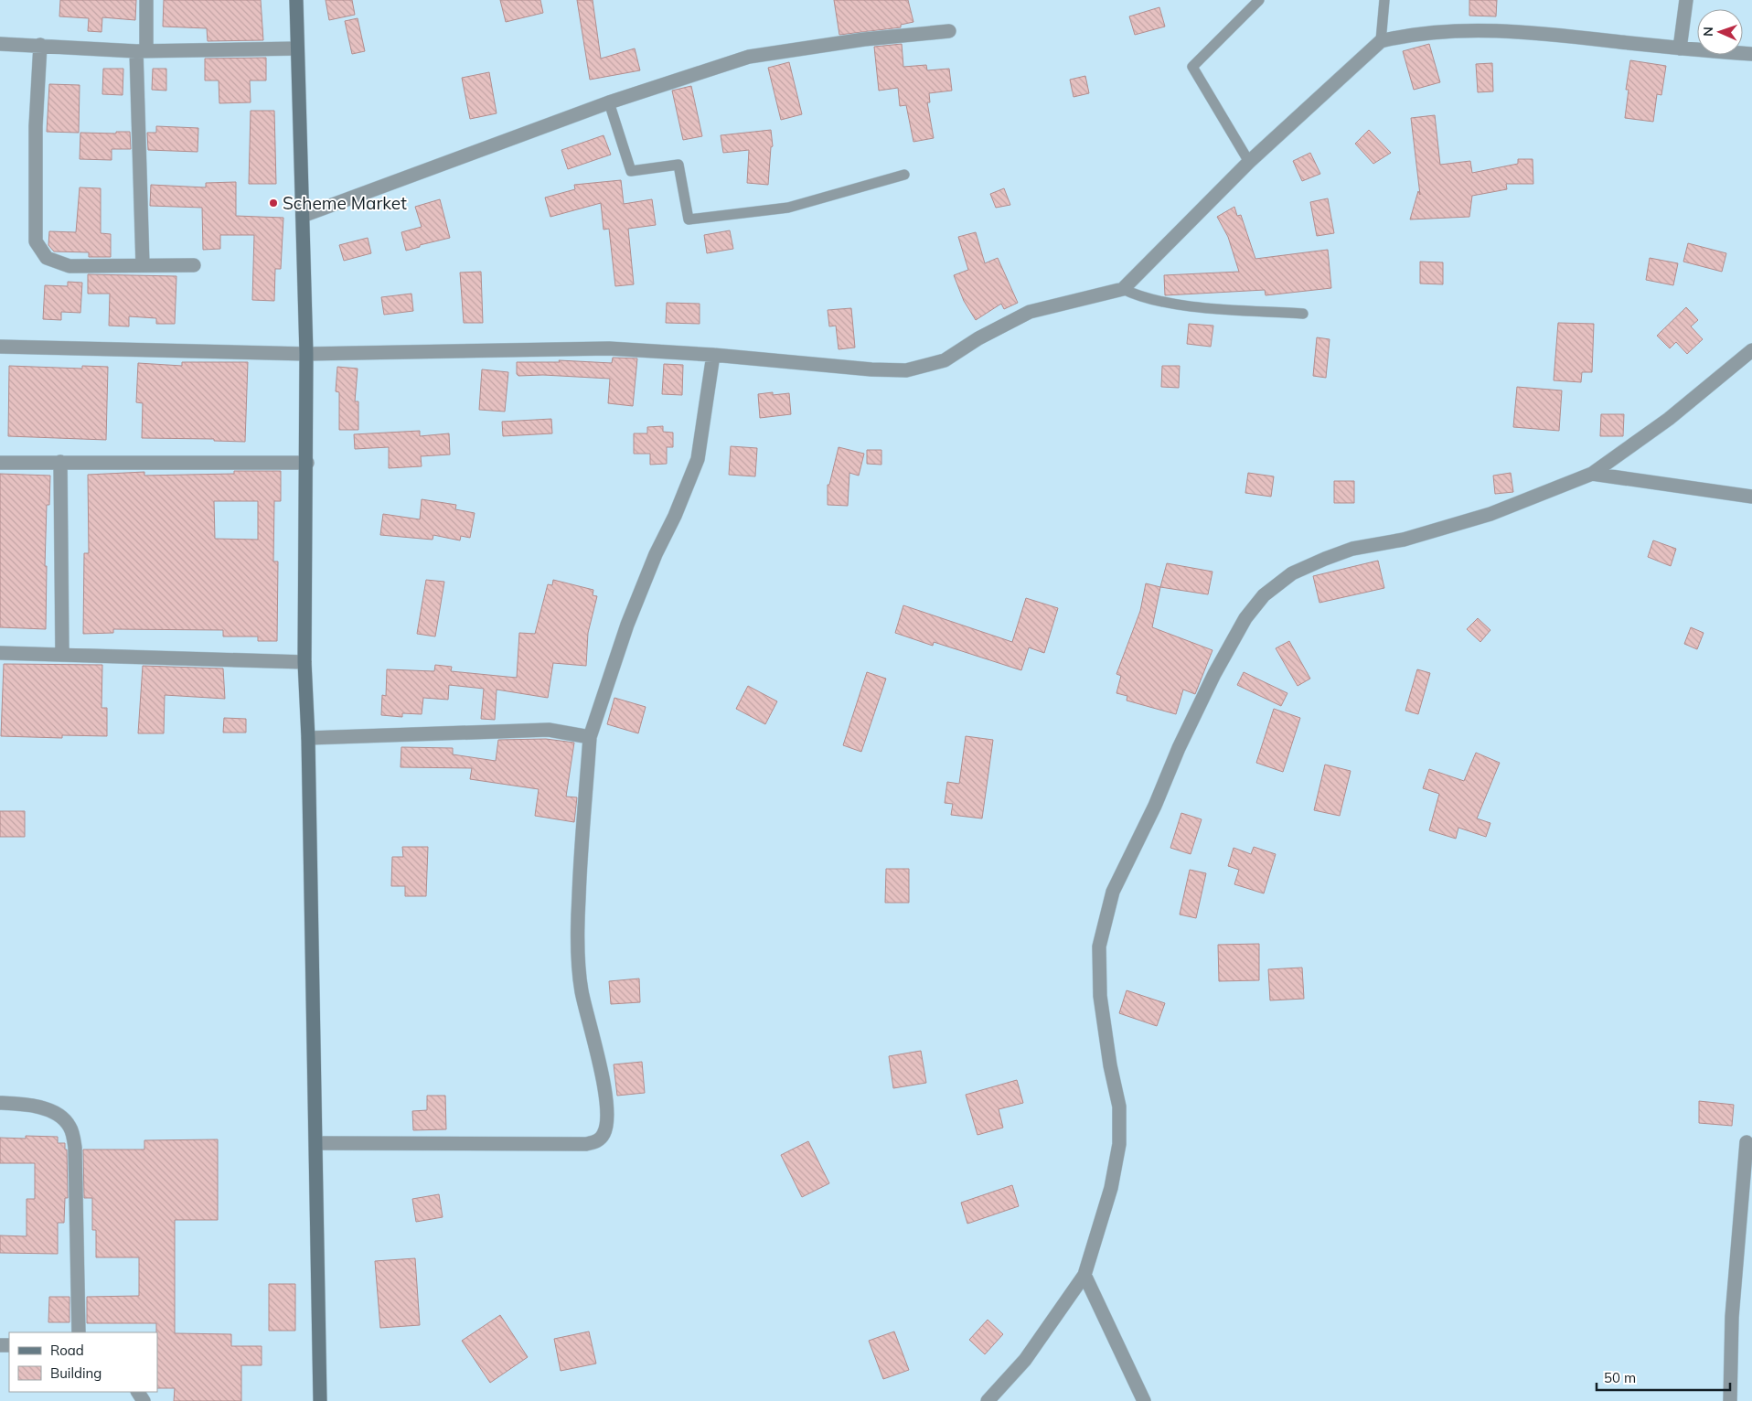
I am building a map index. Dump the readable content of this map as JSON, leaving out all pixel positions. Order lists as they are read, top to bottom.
{
  "places": ["Scheme Market"],
  "legend": ["Road", "Building"],
  "scale_bar": "50 m",
  "north": "left"
}
